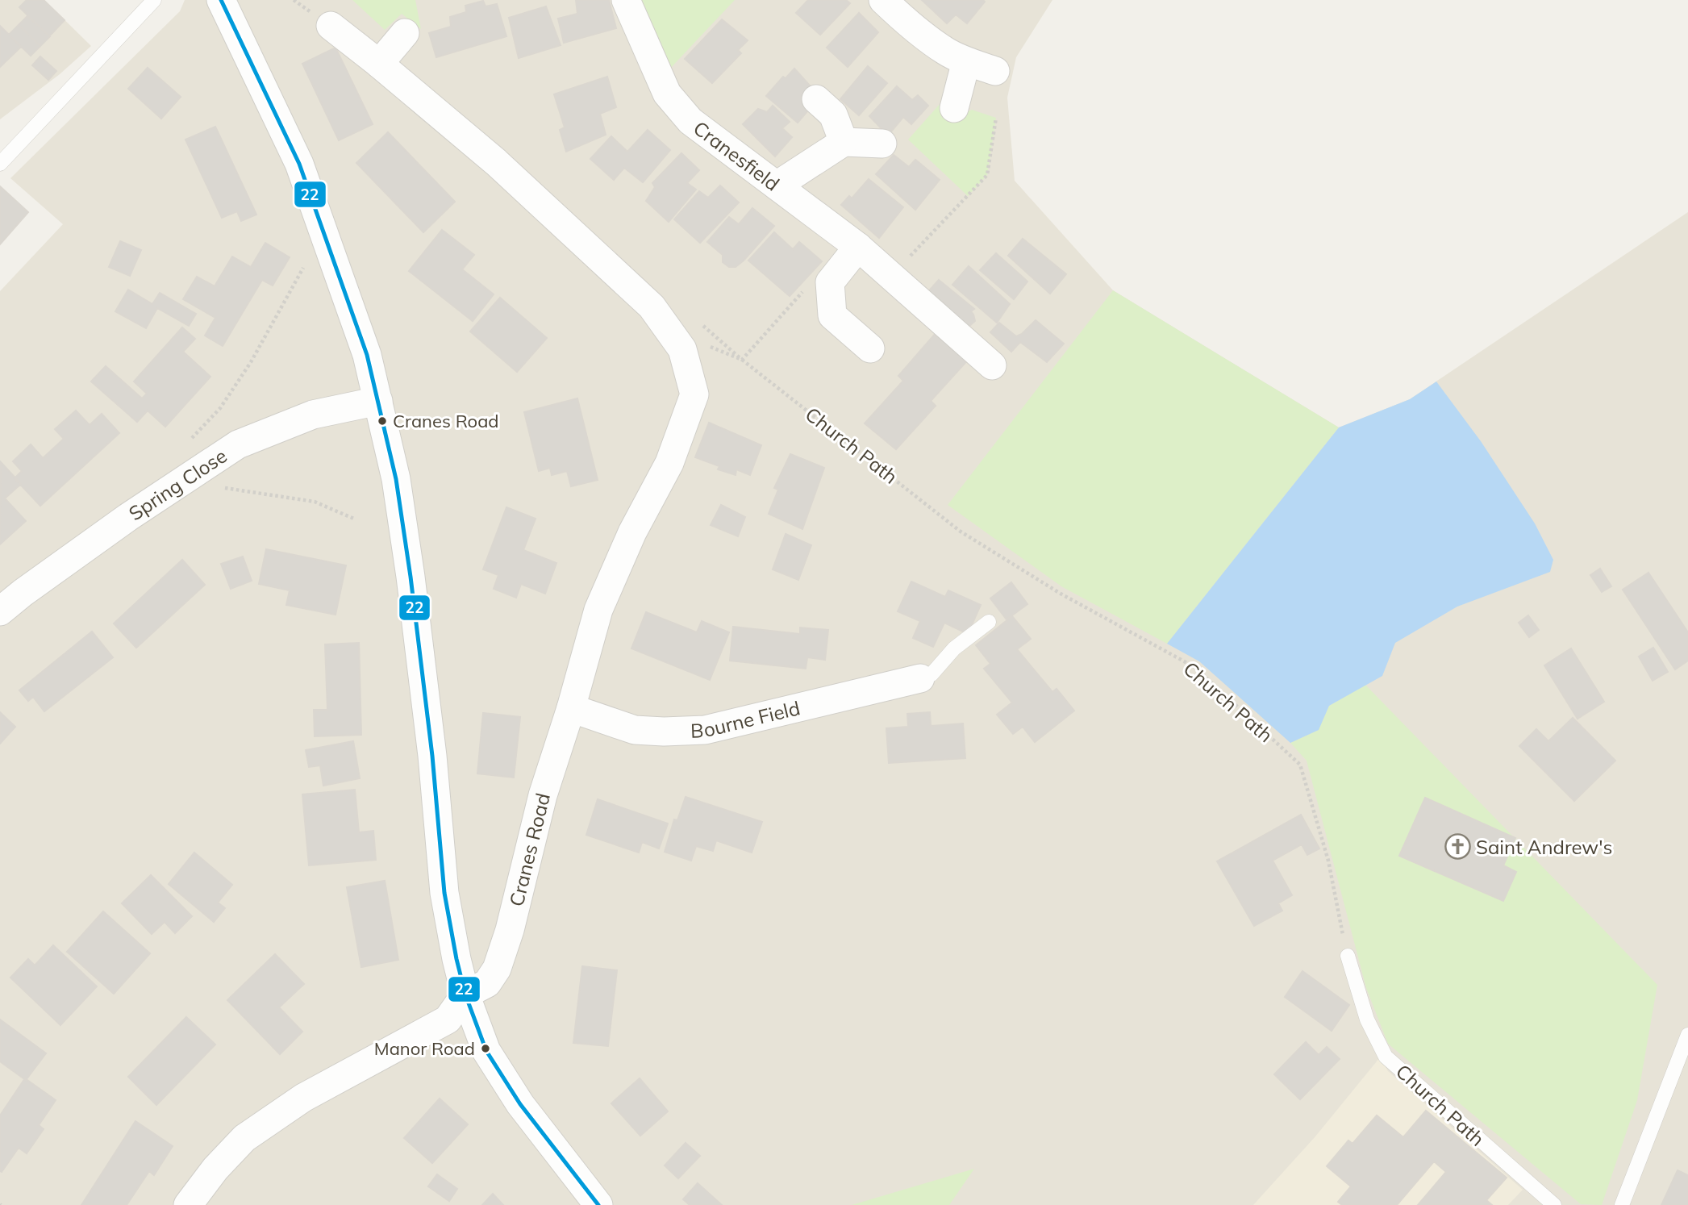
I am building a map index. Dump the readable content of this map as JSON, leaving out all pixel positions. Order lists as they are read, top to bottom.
{
  "streets": {
    "street": [
      "Cranesfield",
      "Spring Close",
      "Bourne Field",
      "Cranes Road"
    ],
    "lane": ["Church Path"]
  },
  "crossings": [
    ["Church Path", "Cranes Road"],
    ["Bourne Field", "Cranes Road"]
  ],
  "places": {
    "other": ["Cranes Road", "Manor Road"],
    "church": ["Saint Andrew's"]
  },
  "lines": ["transit line 22"]
}
